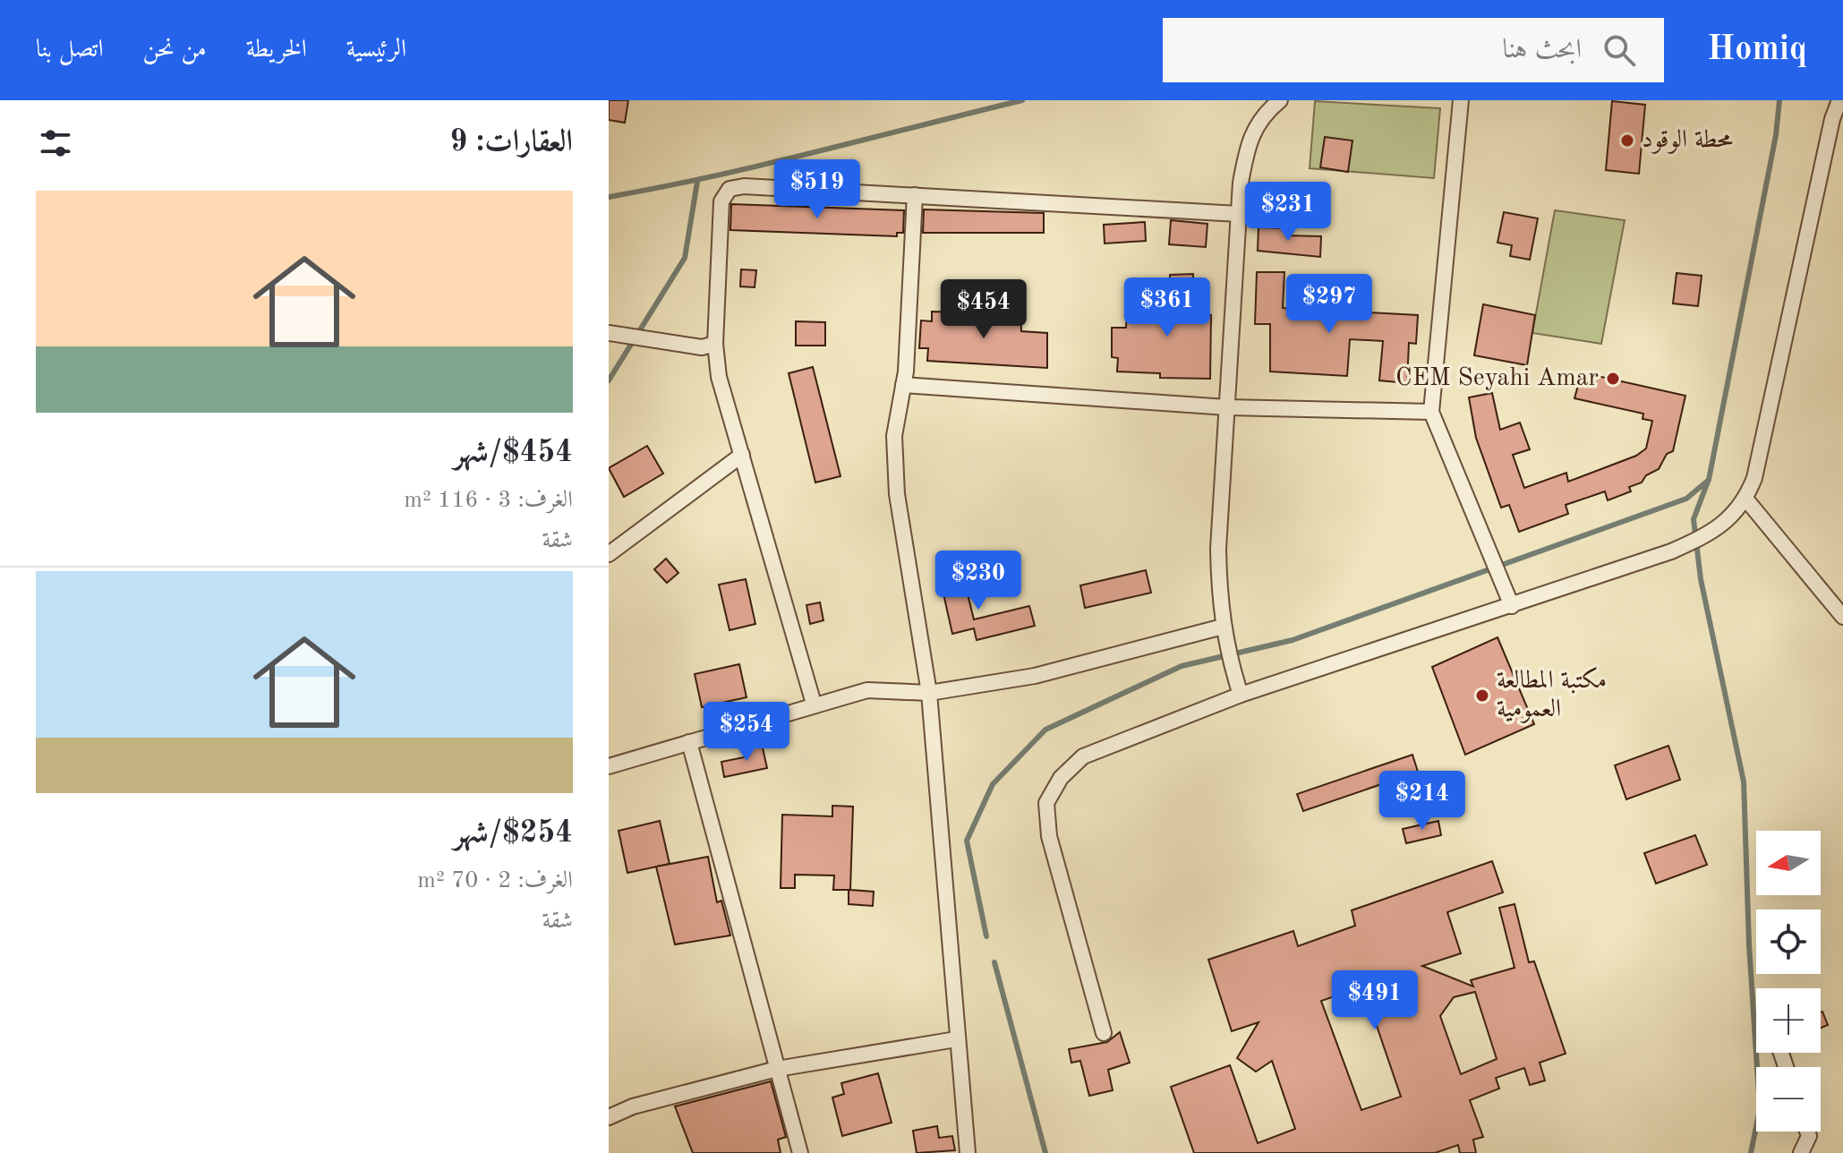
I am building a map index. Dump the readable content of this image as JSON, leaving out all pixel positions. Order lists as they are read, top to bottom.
{
  "places": ["محطة الوقود", "CEM Seyahi Amar", "مكتبة المطالعة العمومية"],
  "north": "left",
  "page": {
    "header": "Homiq",
    "search": "ابحث هنا",
    "nav": [
      "الرئيسية",
      "الخريطة",
      "من نحن",
      "اتصل بنا"
    ],
    "heading": "العقارات: 9",
    "price": [
      "$519",
      "$231",
      "$297",
      "$361",
      "$454",
      "$230",
      "$254",
      "$214",
      "$491"
    ],
    "list": [
      {
        "name": "$454/شهر",
        "note": "الغرف: 3 · 116 m² · شقة"
      },
      {
        "name": "$254/شهر",
        "note": "الغرف: 2 · 70 m² · شقة"
      }
    ],
    "map_buttons": ["+", "−"]
  }
}
